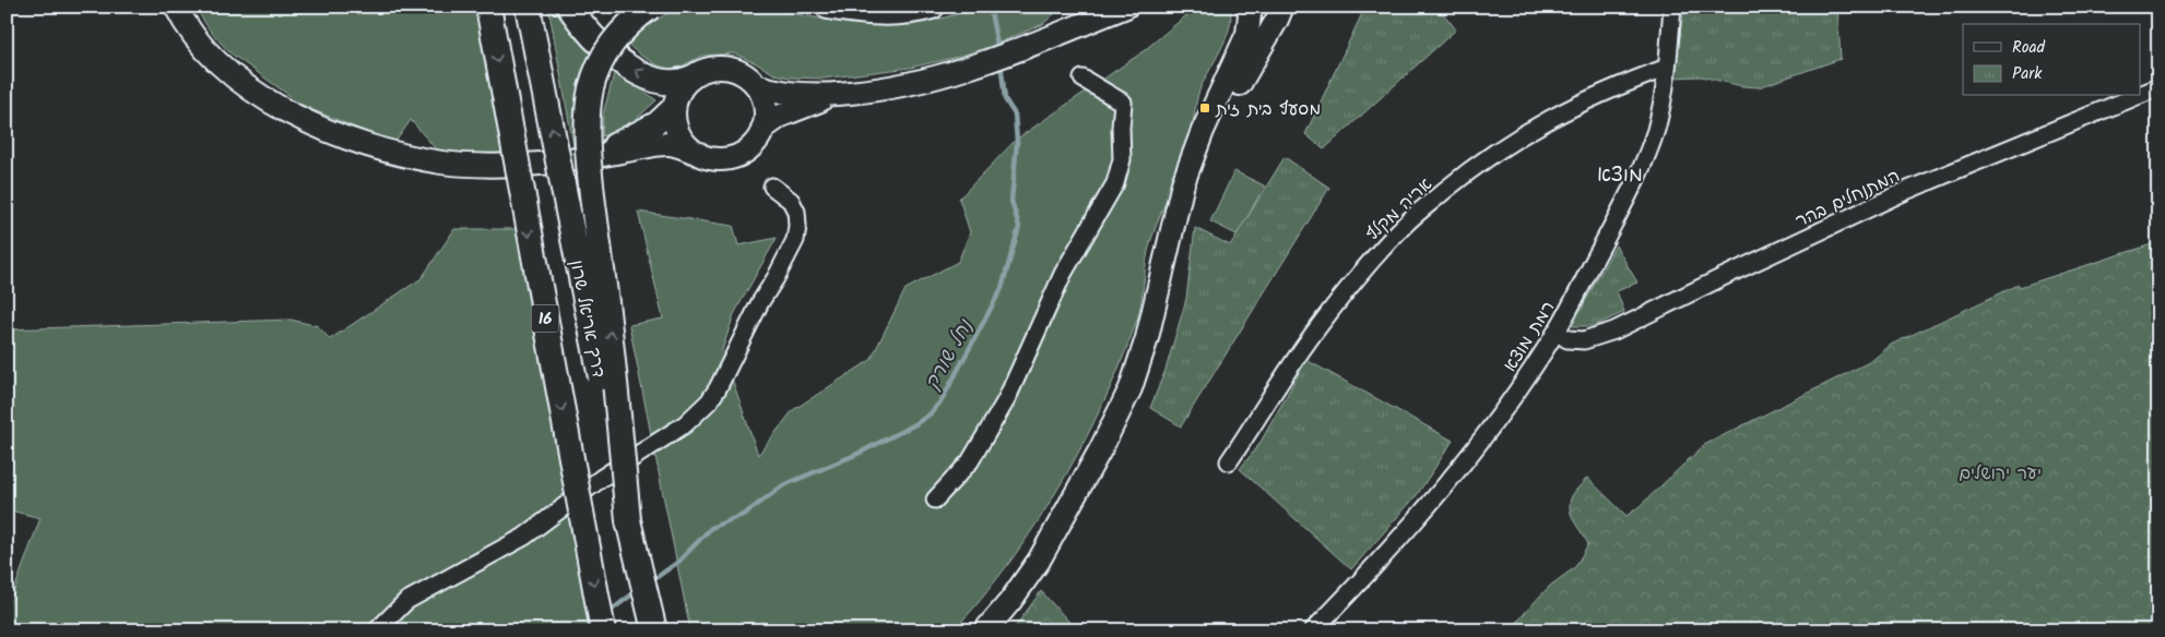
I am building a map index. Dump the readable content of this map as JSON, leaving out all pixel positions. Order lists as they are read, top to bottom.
{
  "streets": {
    "highway": ["16", "דרך אריאל שרון"],
    "street": ["המתנחלים בהר", "אריה מקלף", "רמת מוצא"]
  },
  "crossings": [
    ["המתנחלים בהר", "רמת מוצא"],
    ["אריה מקלף", "רמת מוצא"]
  ],
  "districts": ["מוצא"],
  "water": ["נחל שורק"],
  "parks": ["יער ירושלים"],
  "places": {
    "transit": ["מסעף בית זית"]
  },
  "legend": ["Road", "Park"]
}
